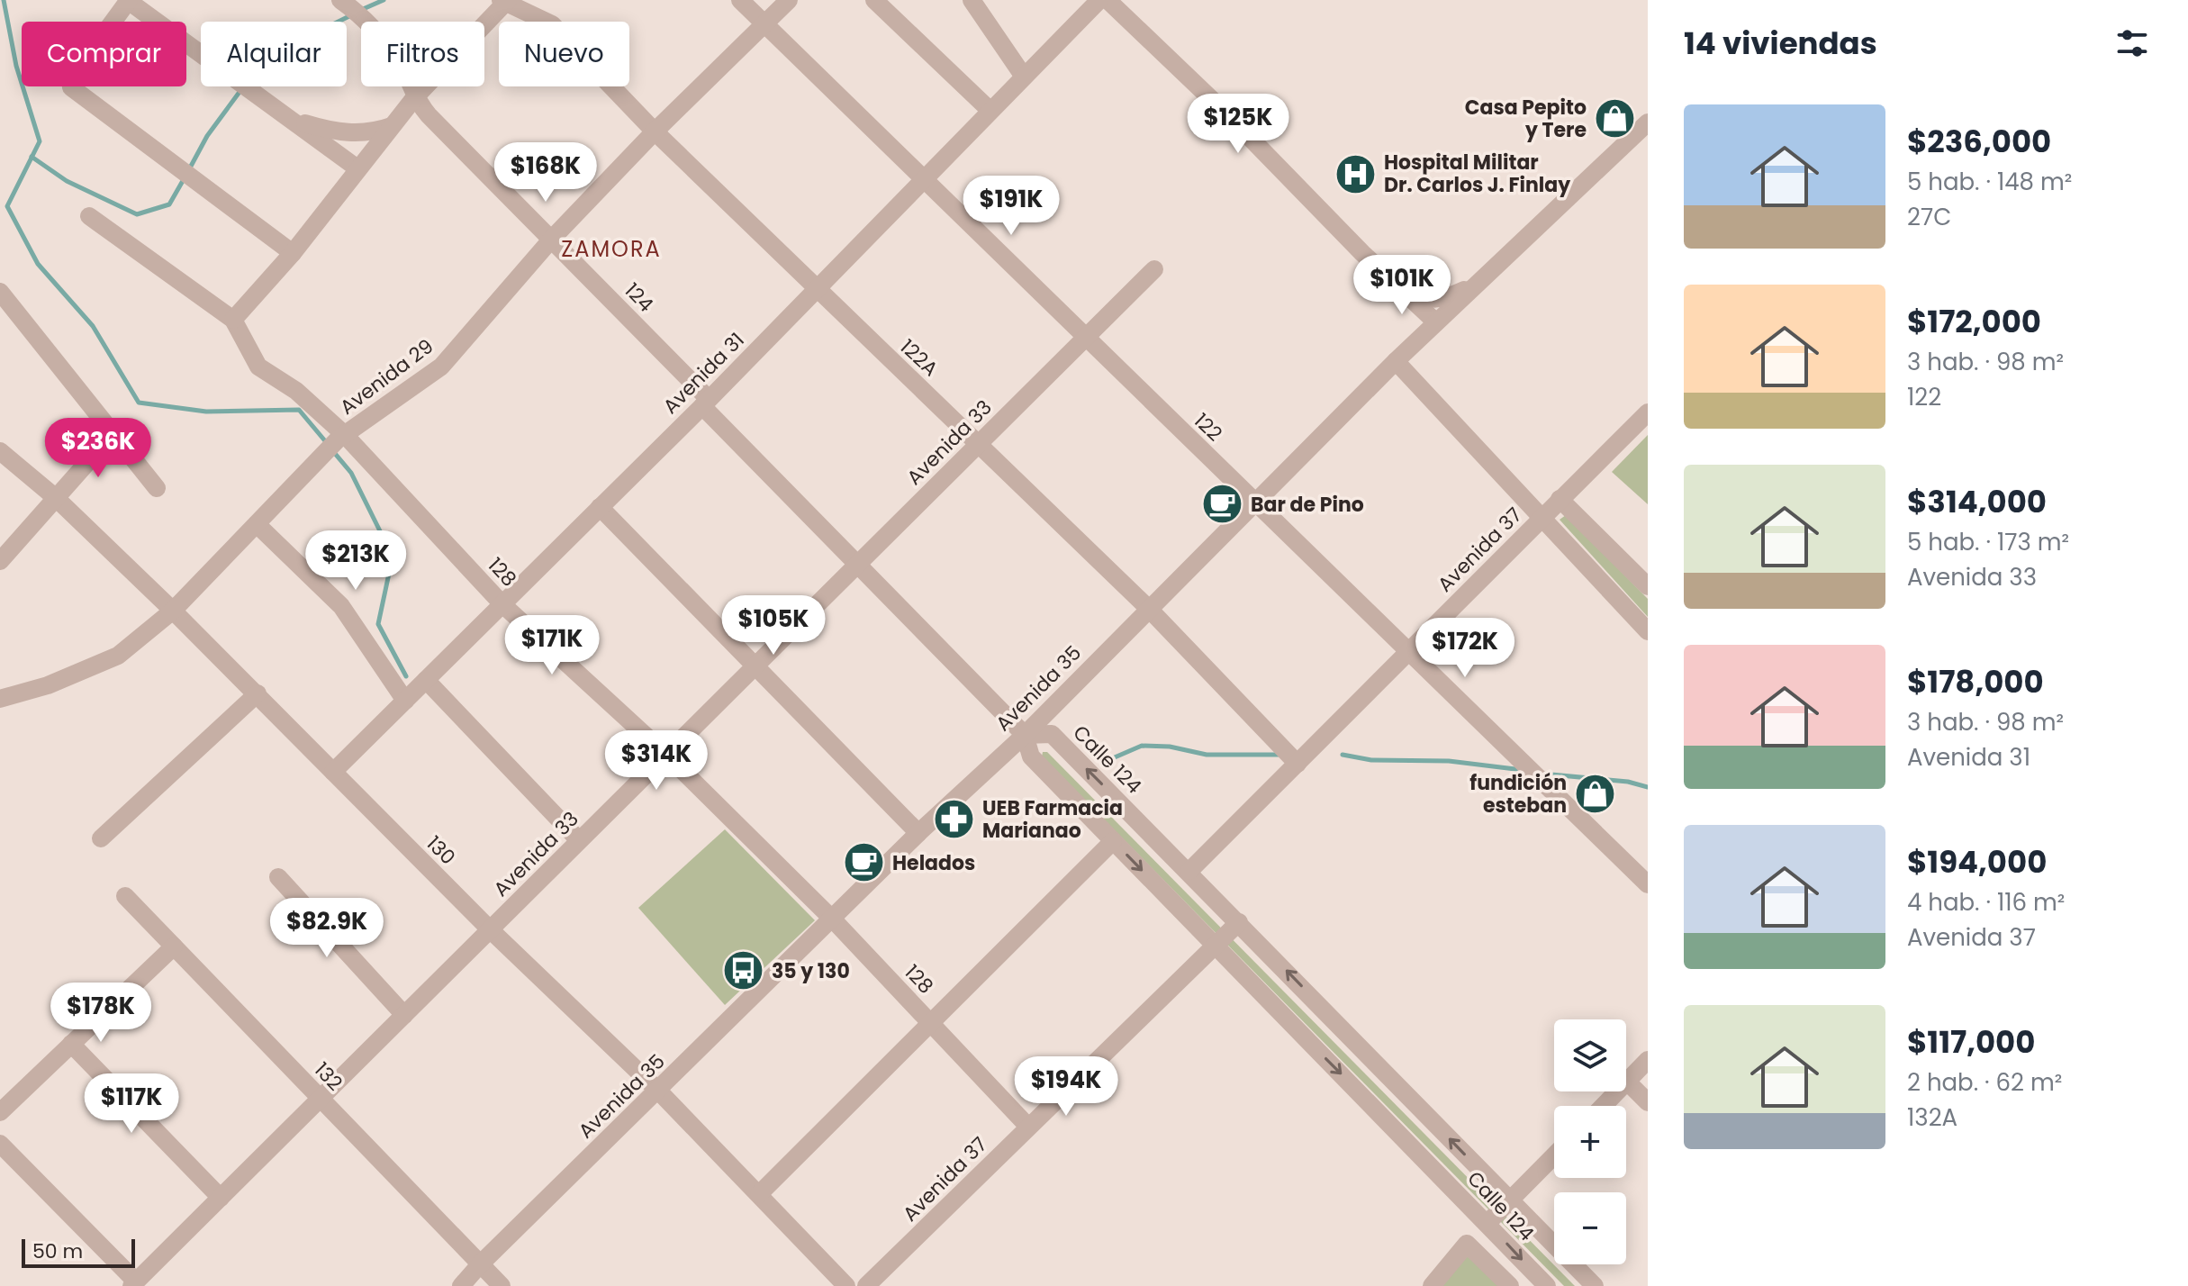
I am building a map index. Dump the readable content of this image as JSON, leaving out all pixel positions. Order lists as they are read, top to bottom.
{
  "streets": {
    "street": [
      "124",
      "122A",
      "Avenida 31",
      "Avenida 29",
      "122",
      "Avenida 33",
      "Avenida 37",
      "128",
      "Avenida 35",
      "Calle 124",
      "130",
      "132"
    ]
  },
  "crossings": [
    ["124", "Avenida 31"],
    ["124", "Avenida 29"],
    ["124", "Avenida 33"],
    ["124", "Avenida 35"],
    ["124", "Calle 124"],
    ["122A", "Avenida 31"],
    ["122A", "Avenida 29"],
    ["122A", "Avenida 33"],
    ["122A", "Avenida 37"],
    ["122A", "Avenida 35"],
    ["Avenida 31", "122"],
    ["Avenida 31", "128"],
    ["Avenida 31", "130"],
    ["Avenida 29", "122"],
    ["Avenida 29", "128"],
    ["Avenida 29", "130"],
    ["122", "Avenida 33"],
    ["122", "Avenida 37"],
    ["122", "Avenida 35"],
    ["Avenida 33", "128"],
    ["Avenida 33", "130"],
    ["Avenida 33", "132"],
    ["Avenida 37", "128"],
    ["Avenida 37", "Calle 124"],
    ["128", "Avenida 35"],
    ["Avenida 35", "Calle 124"],
    ["Avenida 35", "130"],
    ["Avenida 35", "132"]
  ],
  "districts": ["ZAMORA"],
  "places": {
    "shop": ["Casa Pepito y Tere", "fundición esteban"],
    "hospital": ["Hospital Militar Dr. Carlos J. Finlay"],
    "cafe": ["Bar de Pino", "Helados"],
    "pharmacy": ["UEB Farmacia Marianao"],
    "bus stop": ["35 y 130"]
  },
  "scale_bar": "50 m",
  "page": {
    "heading": "14 viviendas",
    "chip": [
      "Comprar",
      "Alquilar",
      "Filtros",
      "Nuevo"
    ],
    "list": [
      {
        "name": "$236,000",
        "note": "5 hab. · 148 m² · 27C"
      },
      {
        "name": "$172,000",
        "note": "3 hab. · 98 m² · 122"
      },
      {
        "name": "$314,000",
        "note": "5 hab. · 173 m² · Avenida 33"
      },
      {
        "name": "$178,000",
        "note": "3 hab. · 98 m² · Avenida 31"
      },
      {
        "name": "$194,000",
        "note": "4 hab. · 116 m² · Avenida 37"
      },
      {
        "name": "$117,000",
        "note": "2 hab. · 62 m² · 132A"
      }
    ],
    "price": [
      "$125K",
      "$168K",
      "$191K",
      "$101K",
      "$236K",
      "$213K",
      "$105K",
      "$171K",
      "$172K",
      "$314K",
      "$82.9K",
      "$178K",
      "$194K",
      "$117K"
    ],
    "map_buttons": ["+", "−"],
    "scale": "50 m"
  }
}
